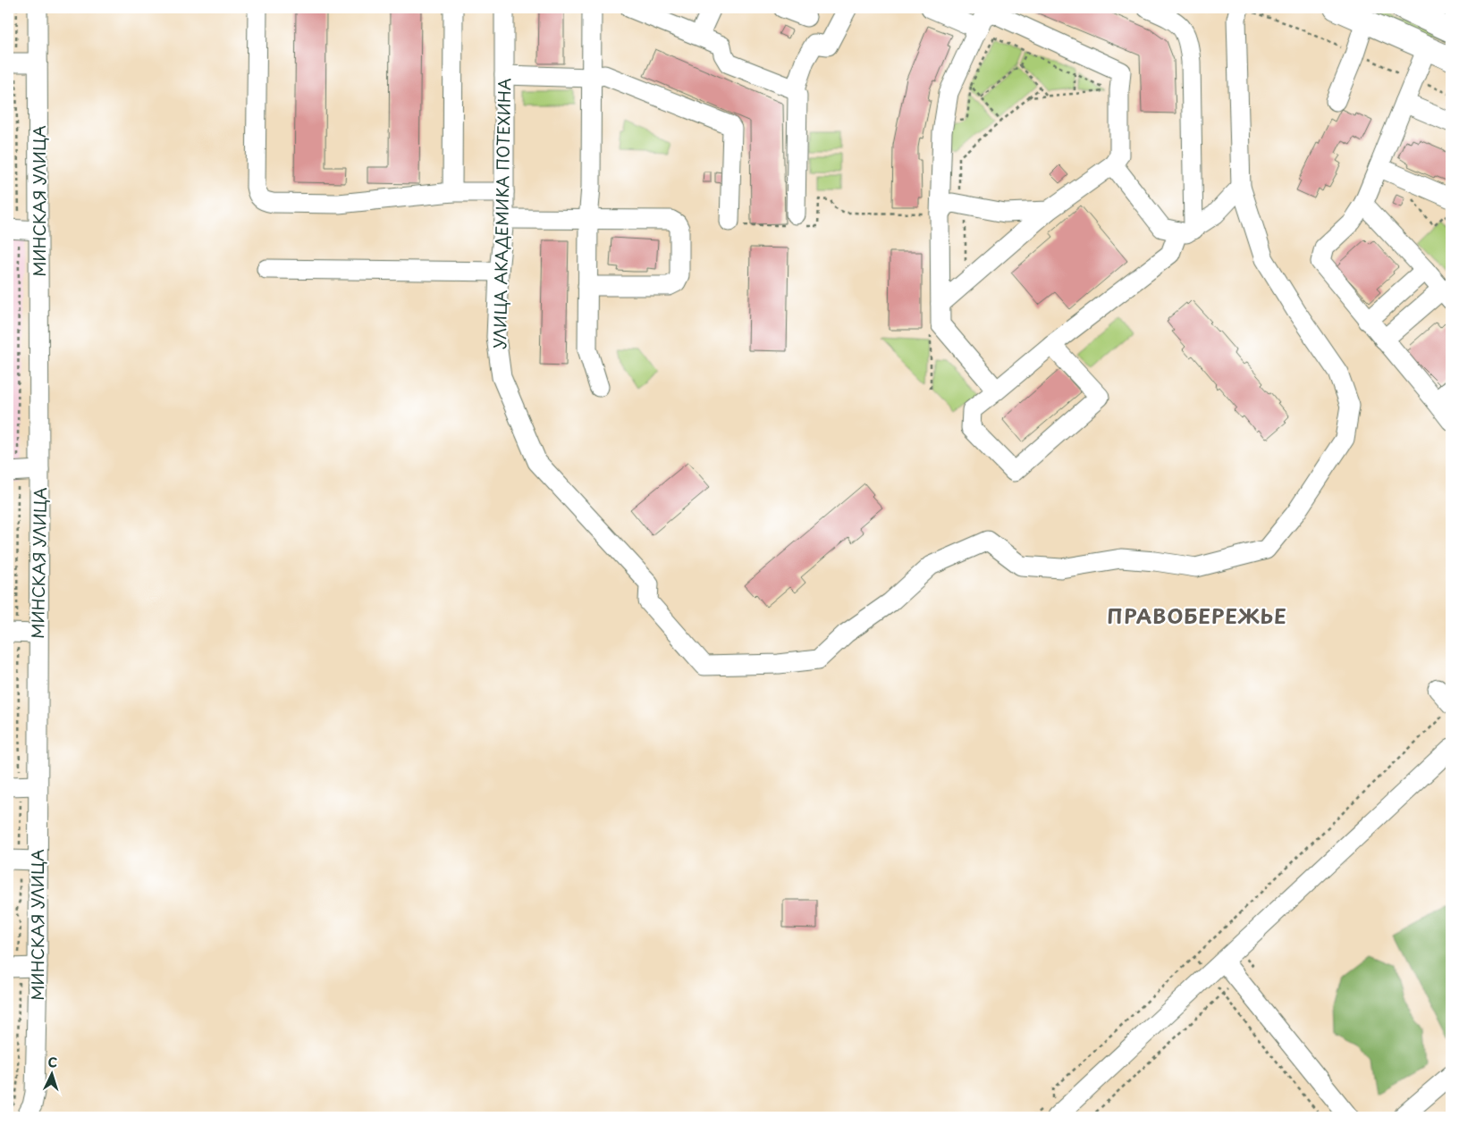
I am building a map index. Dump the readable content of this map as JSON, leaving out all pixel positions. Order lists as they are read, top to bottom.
{
  "streets": {
    "street": ["МИНСКАЯ УЛИЦА", "УЛИЦА АКАДЕМИКА ПОТЕХИНА"]
  },
  "districts": ["ПРАВОБЕРЕЖЬЕ"],
  "north": "top"
}
